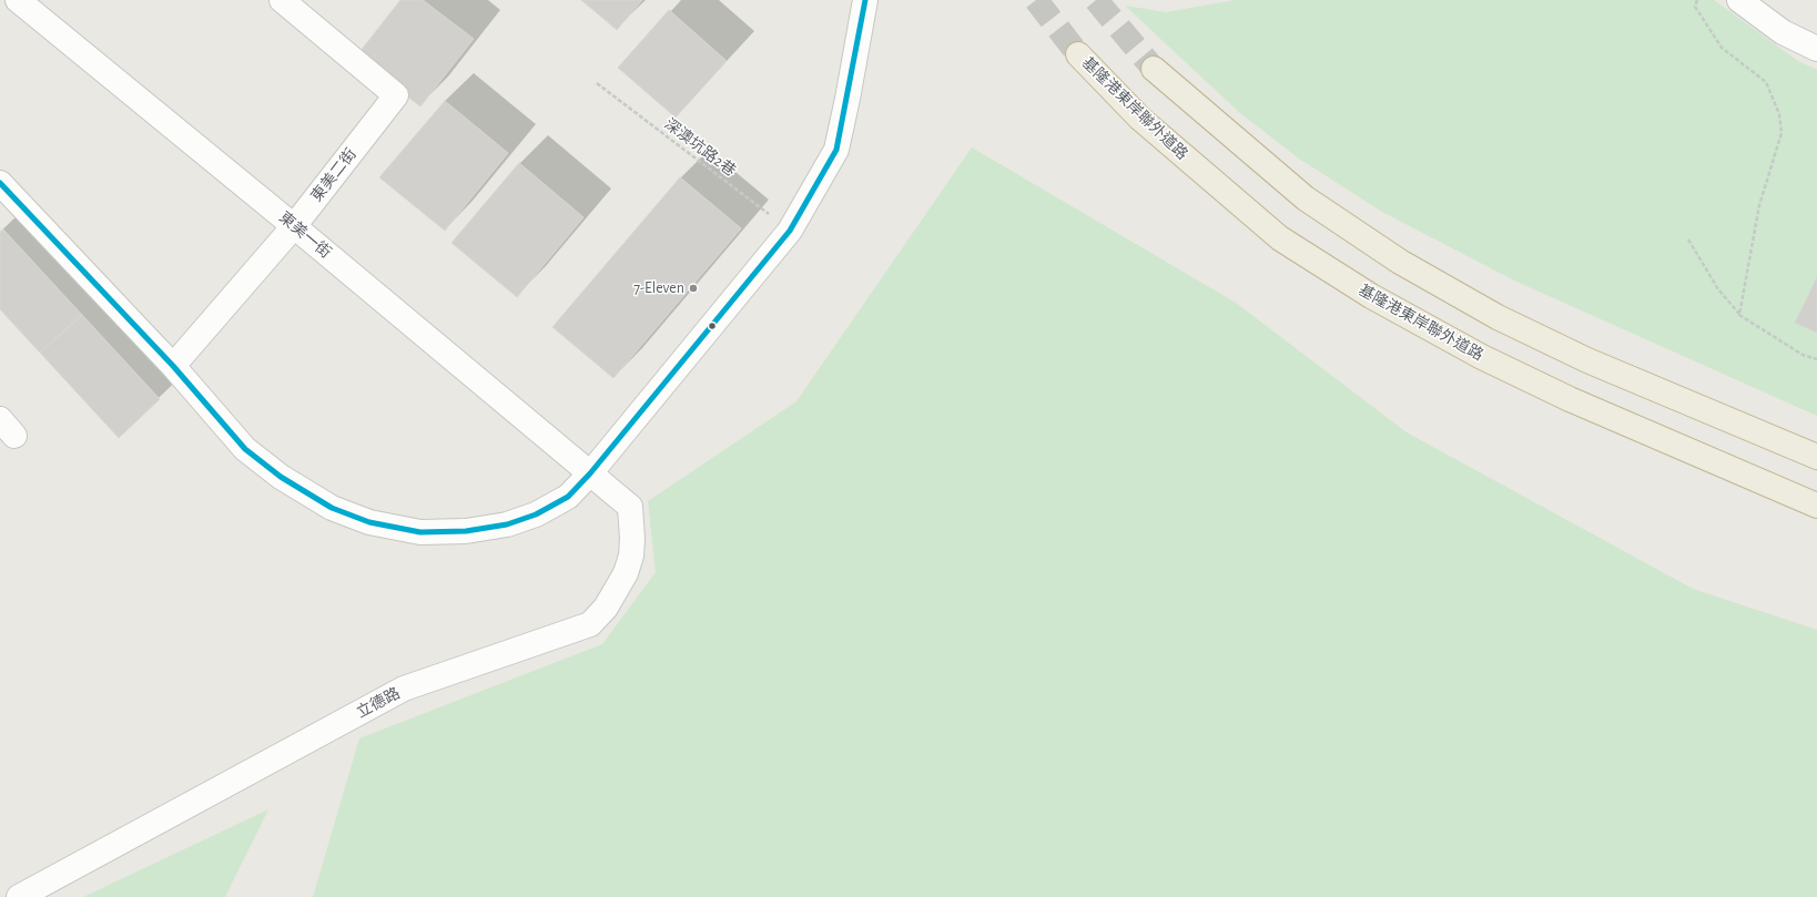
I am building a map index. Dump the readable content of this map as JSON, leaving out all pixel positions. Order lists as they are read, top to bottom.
{
  "streets": {
    "highway": ["基隆港東岸聯外道路"],
    "street": ["東美二街", "東美一街", "立德路"],
    "path": ["深澳坑路2巷"]
  },
  "crossings": [
    ["東美二街", "東美一街"],
    ["東美一街", "立德路"]
  ],
  "places": ["7-Eleven"]
}
